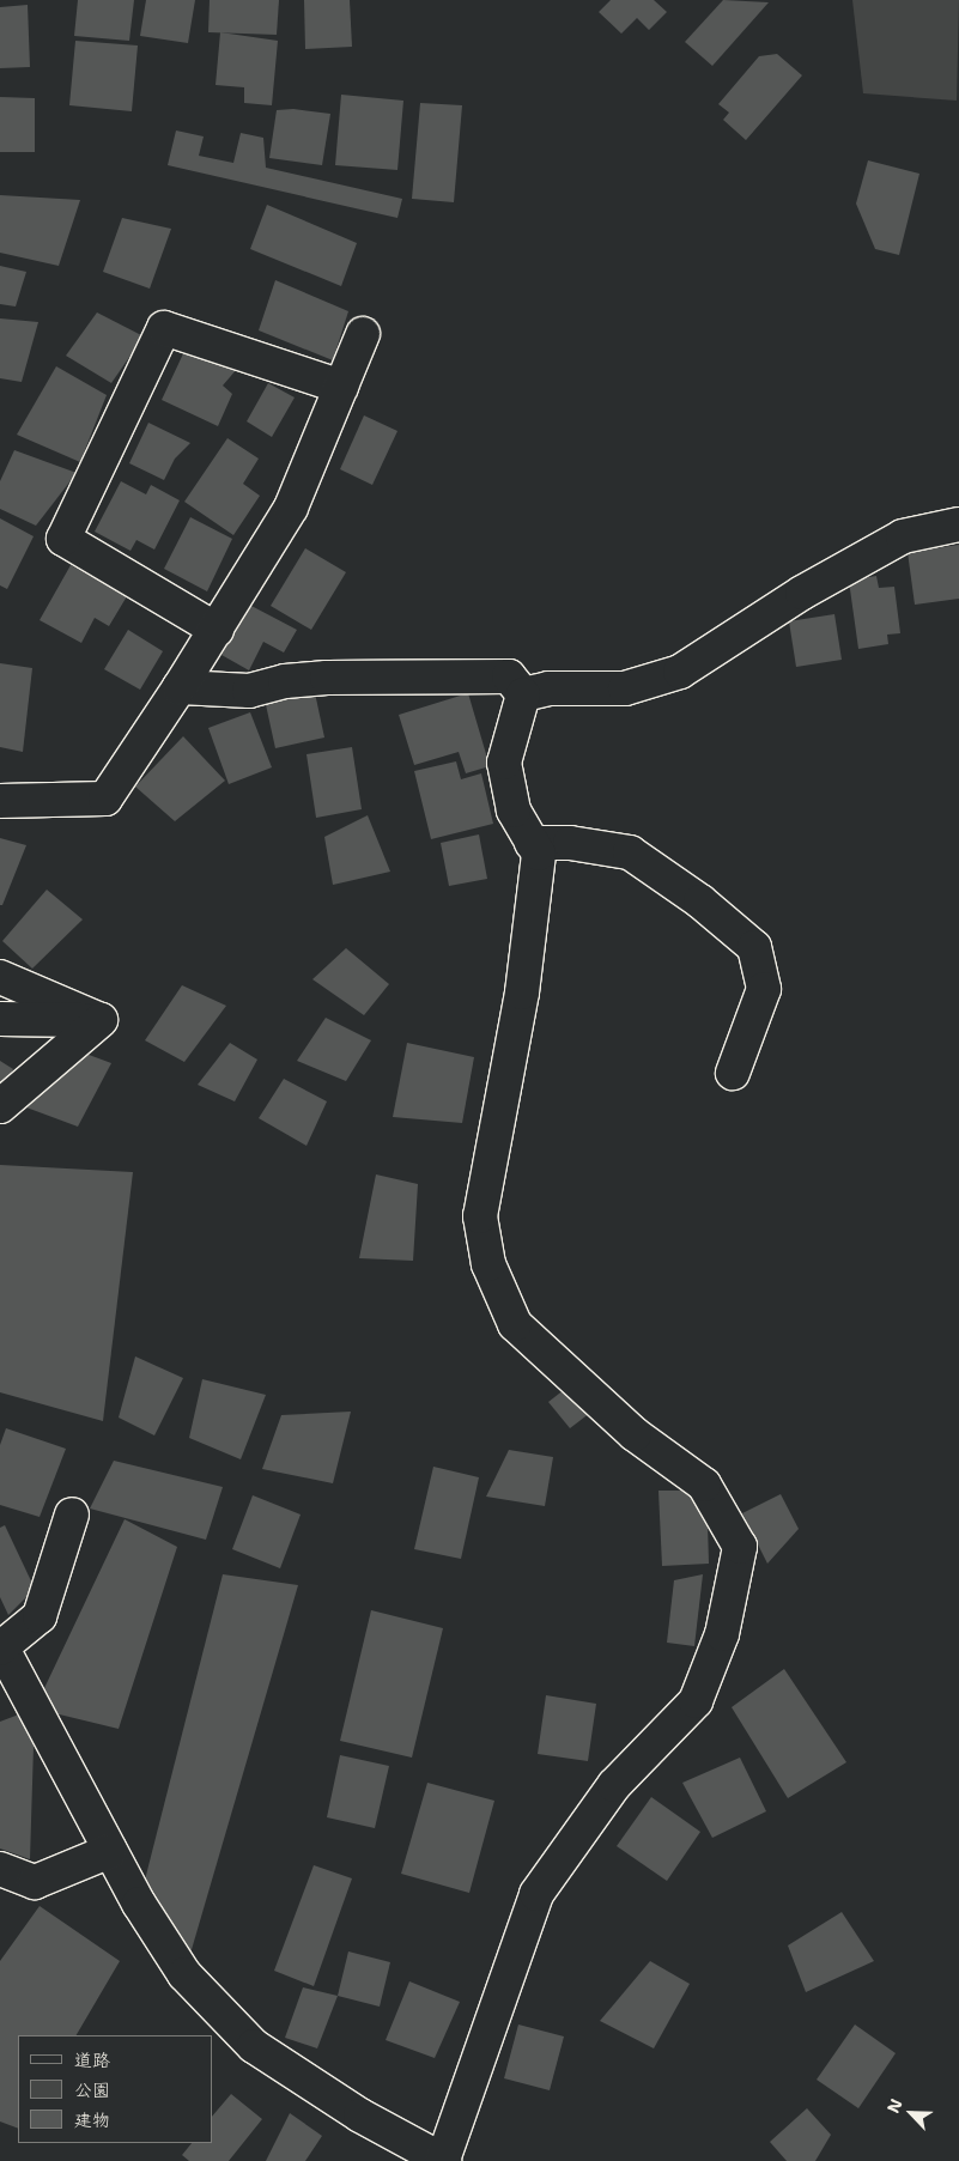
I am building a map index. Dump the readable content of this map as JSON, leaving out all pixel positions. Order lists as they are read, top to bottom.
{
  "legend": ["道路", "公園", "建物"],
  "north": "top left"
}
